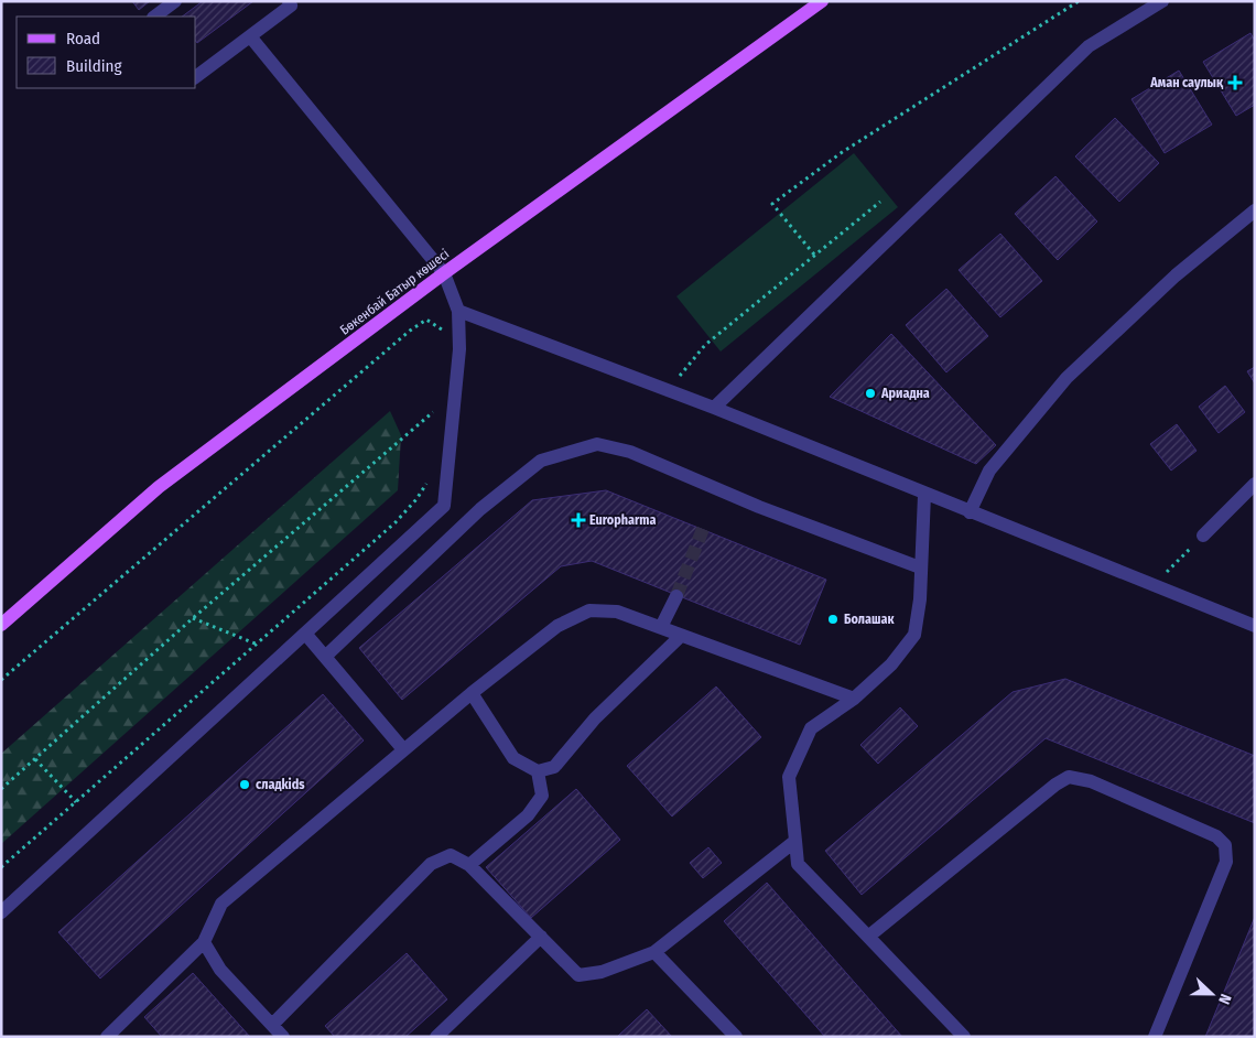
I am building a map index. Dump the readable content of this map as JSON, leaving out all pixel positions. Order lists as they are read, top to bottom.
{
  "streets": {
    "main road": ["Бөкенбай Батыр көшесі"]
  },
  "places": {
    "health": ["Аман саулық", "Europharma"],
    "other": ["Ариадна", "Болашак", "сладkids"]
  },
  "legend": ["Road", "Building"],
  "north": "right"
}
